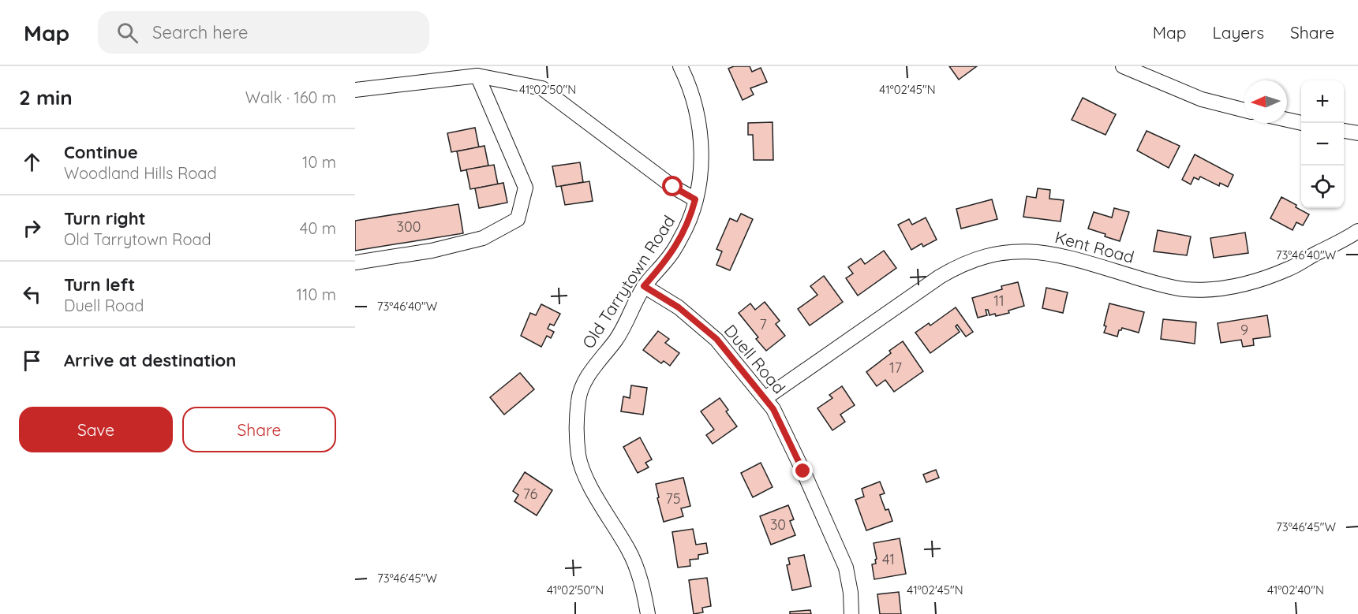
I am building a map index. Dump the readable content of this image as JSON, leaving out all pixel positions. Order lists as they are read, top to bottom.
{
  "streets": {
    "street": ["Kent Road", "Old Tarrytown Road", "Duell Road"]
  },
  "crossings": [
    ["Kent Road", "Duell Road"],
    ["Old Tarrytown Road", "Duell Road"]
  ],
  "house_numbers": [
    "300",
    "11",
    "7",
    "9",
    "17",
    "76",
    "75",
    "30",
    "41"
  ],
  "north": "left",
  "page": {
    "header": "Map",
    "search": "Search here",
    "nav": ["Map", "Layers", "Share"],
    "heading": ["2 min", "Walk · 160 m"],
    "map_buttons": ["+", "−"],
    "list": [
      ["Continue", "Woodland Hills Road", "10 m"],
      ["Turn right", "Old Tarrytown Road", "40 m"],
      ["Turn left", "Duell Road", "110 m"],
      "Arrive at destination"
    ],
    "buttons": ["Save", "Share"]
  },
  "coordinates": [
    "41°02'50\"N",
    "41°02'45\"N",
    "73°46'40\"W",
    "73°46'45\"W",
    "41°02'40\"N"
  ]
}
